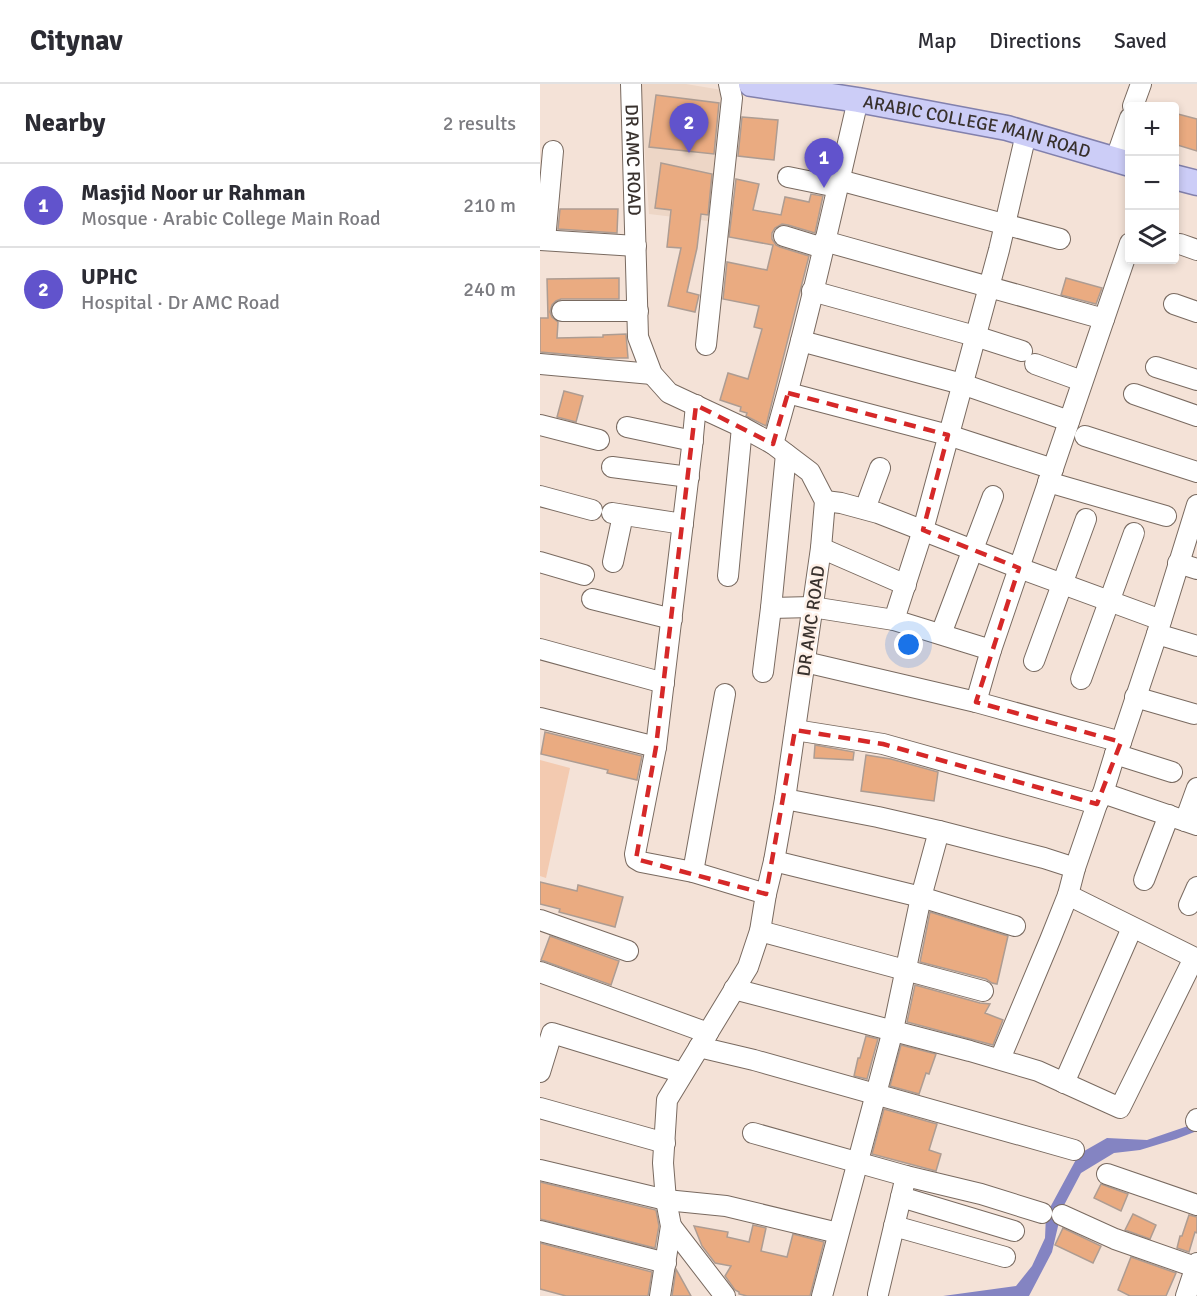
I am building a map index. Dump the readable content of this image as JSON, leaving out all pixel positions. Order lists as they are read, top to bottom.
{
  "streets": {
    "main road": ["ARABIC COLLEGE MAIN ROAD"],
    "street": ["DR AMC ROAD"]
  },
  "page": {
    "header": "Citynav",
    "nav": ["Map", "Directions", "Saved"],
    "heading": ["Nearby", "2 results"],
    "map_buttons": ["+", "−"],
    "pins": ["2", "1"],
    "list": [
      {
        "mark": "1",
        "name": "Masjid Noor ur Rahman",
        "note": "Mosque · Arabic College Main Road",
        "value": "210 m"
      },
      {
        "mark": "2",
        "name": "UPHC",
        "note": "Hospital · Dr AMC Road",
        "value": "240 m"
      }
    ]
  }
}
